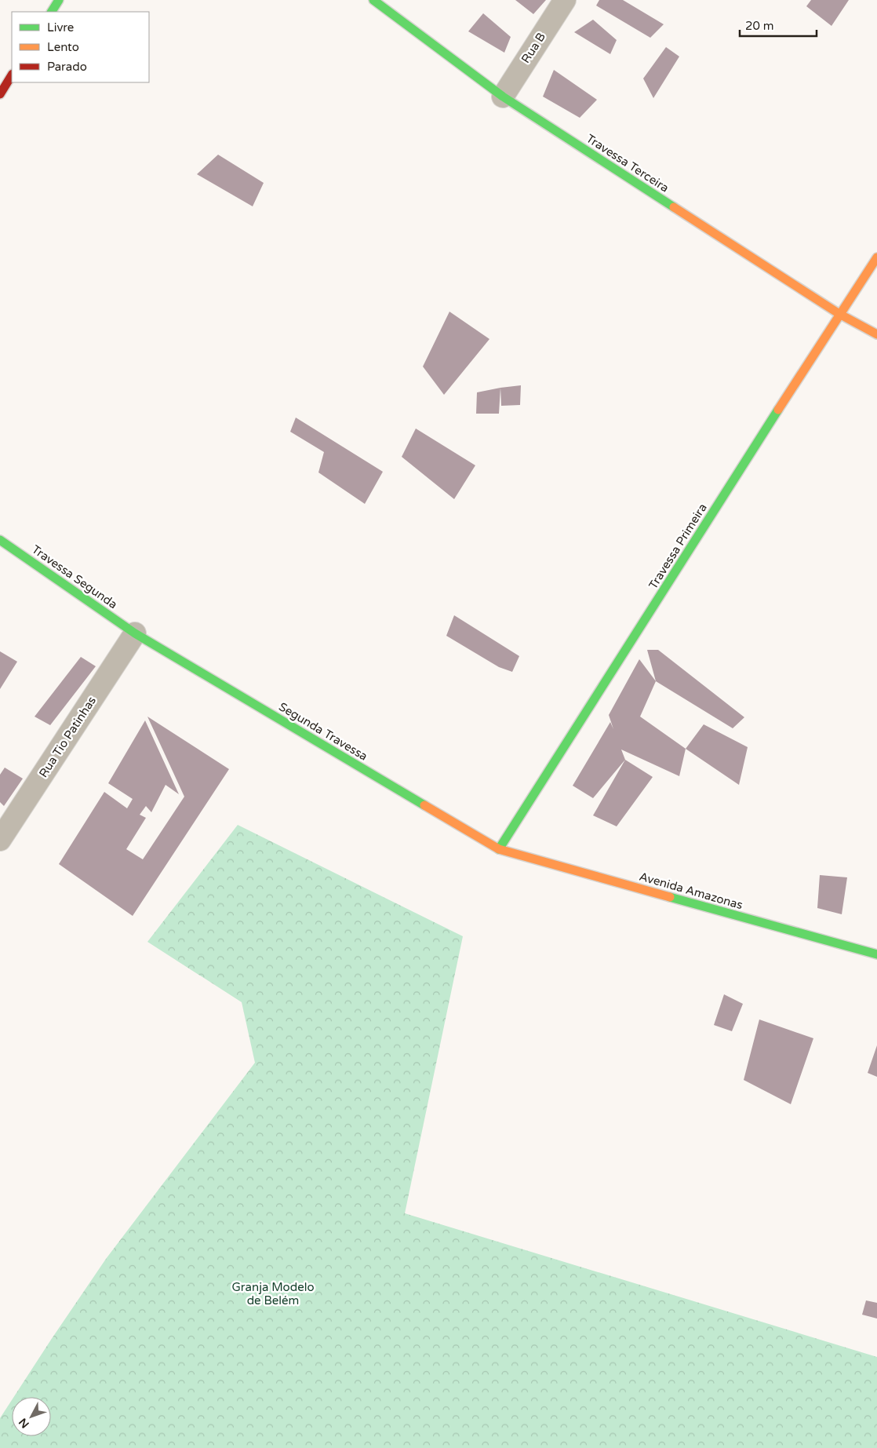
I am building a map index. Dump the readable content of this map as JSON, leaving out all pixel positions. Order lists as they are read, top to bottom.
{
  "streets": {
    "street": [
      "Rua B",
      "Travessa Terceira",
      "Travessa Primeira",
      "Travessa Segunda",
      "Segunda Travessa",
      "Rua Tio Patinhas",
      "Avenida Amazonas"
    ]
  },
  "crossings": [
    ["Rua B", "Travessa Terceira"],
    ["Travessa Terceira", "Travessa Primeira"],
    ["Travessa Primeira", "Segunda Travessa"],
    ["Travessa Primeira", "Avenida Amazonas"],
    ["Travessa Segunda", "Segunda Travessa"],
    ["Travessa Segunda", "Rua Tio Patinhas"],
    ["Segunda Travessa", "Rua Tio Patinhas"],
    ["Segunda Travessa", "Avenida Amazonas"]
  ],
  "parks": ["Granja Modelo de Belém"],
  "legend": ["Livre", "Lento", "Parado"],
  "scale_bar": "20 m",
  "north": "bottom left"
}
